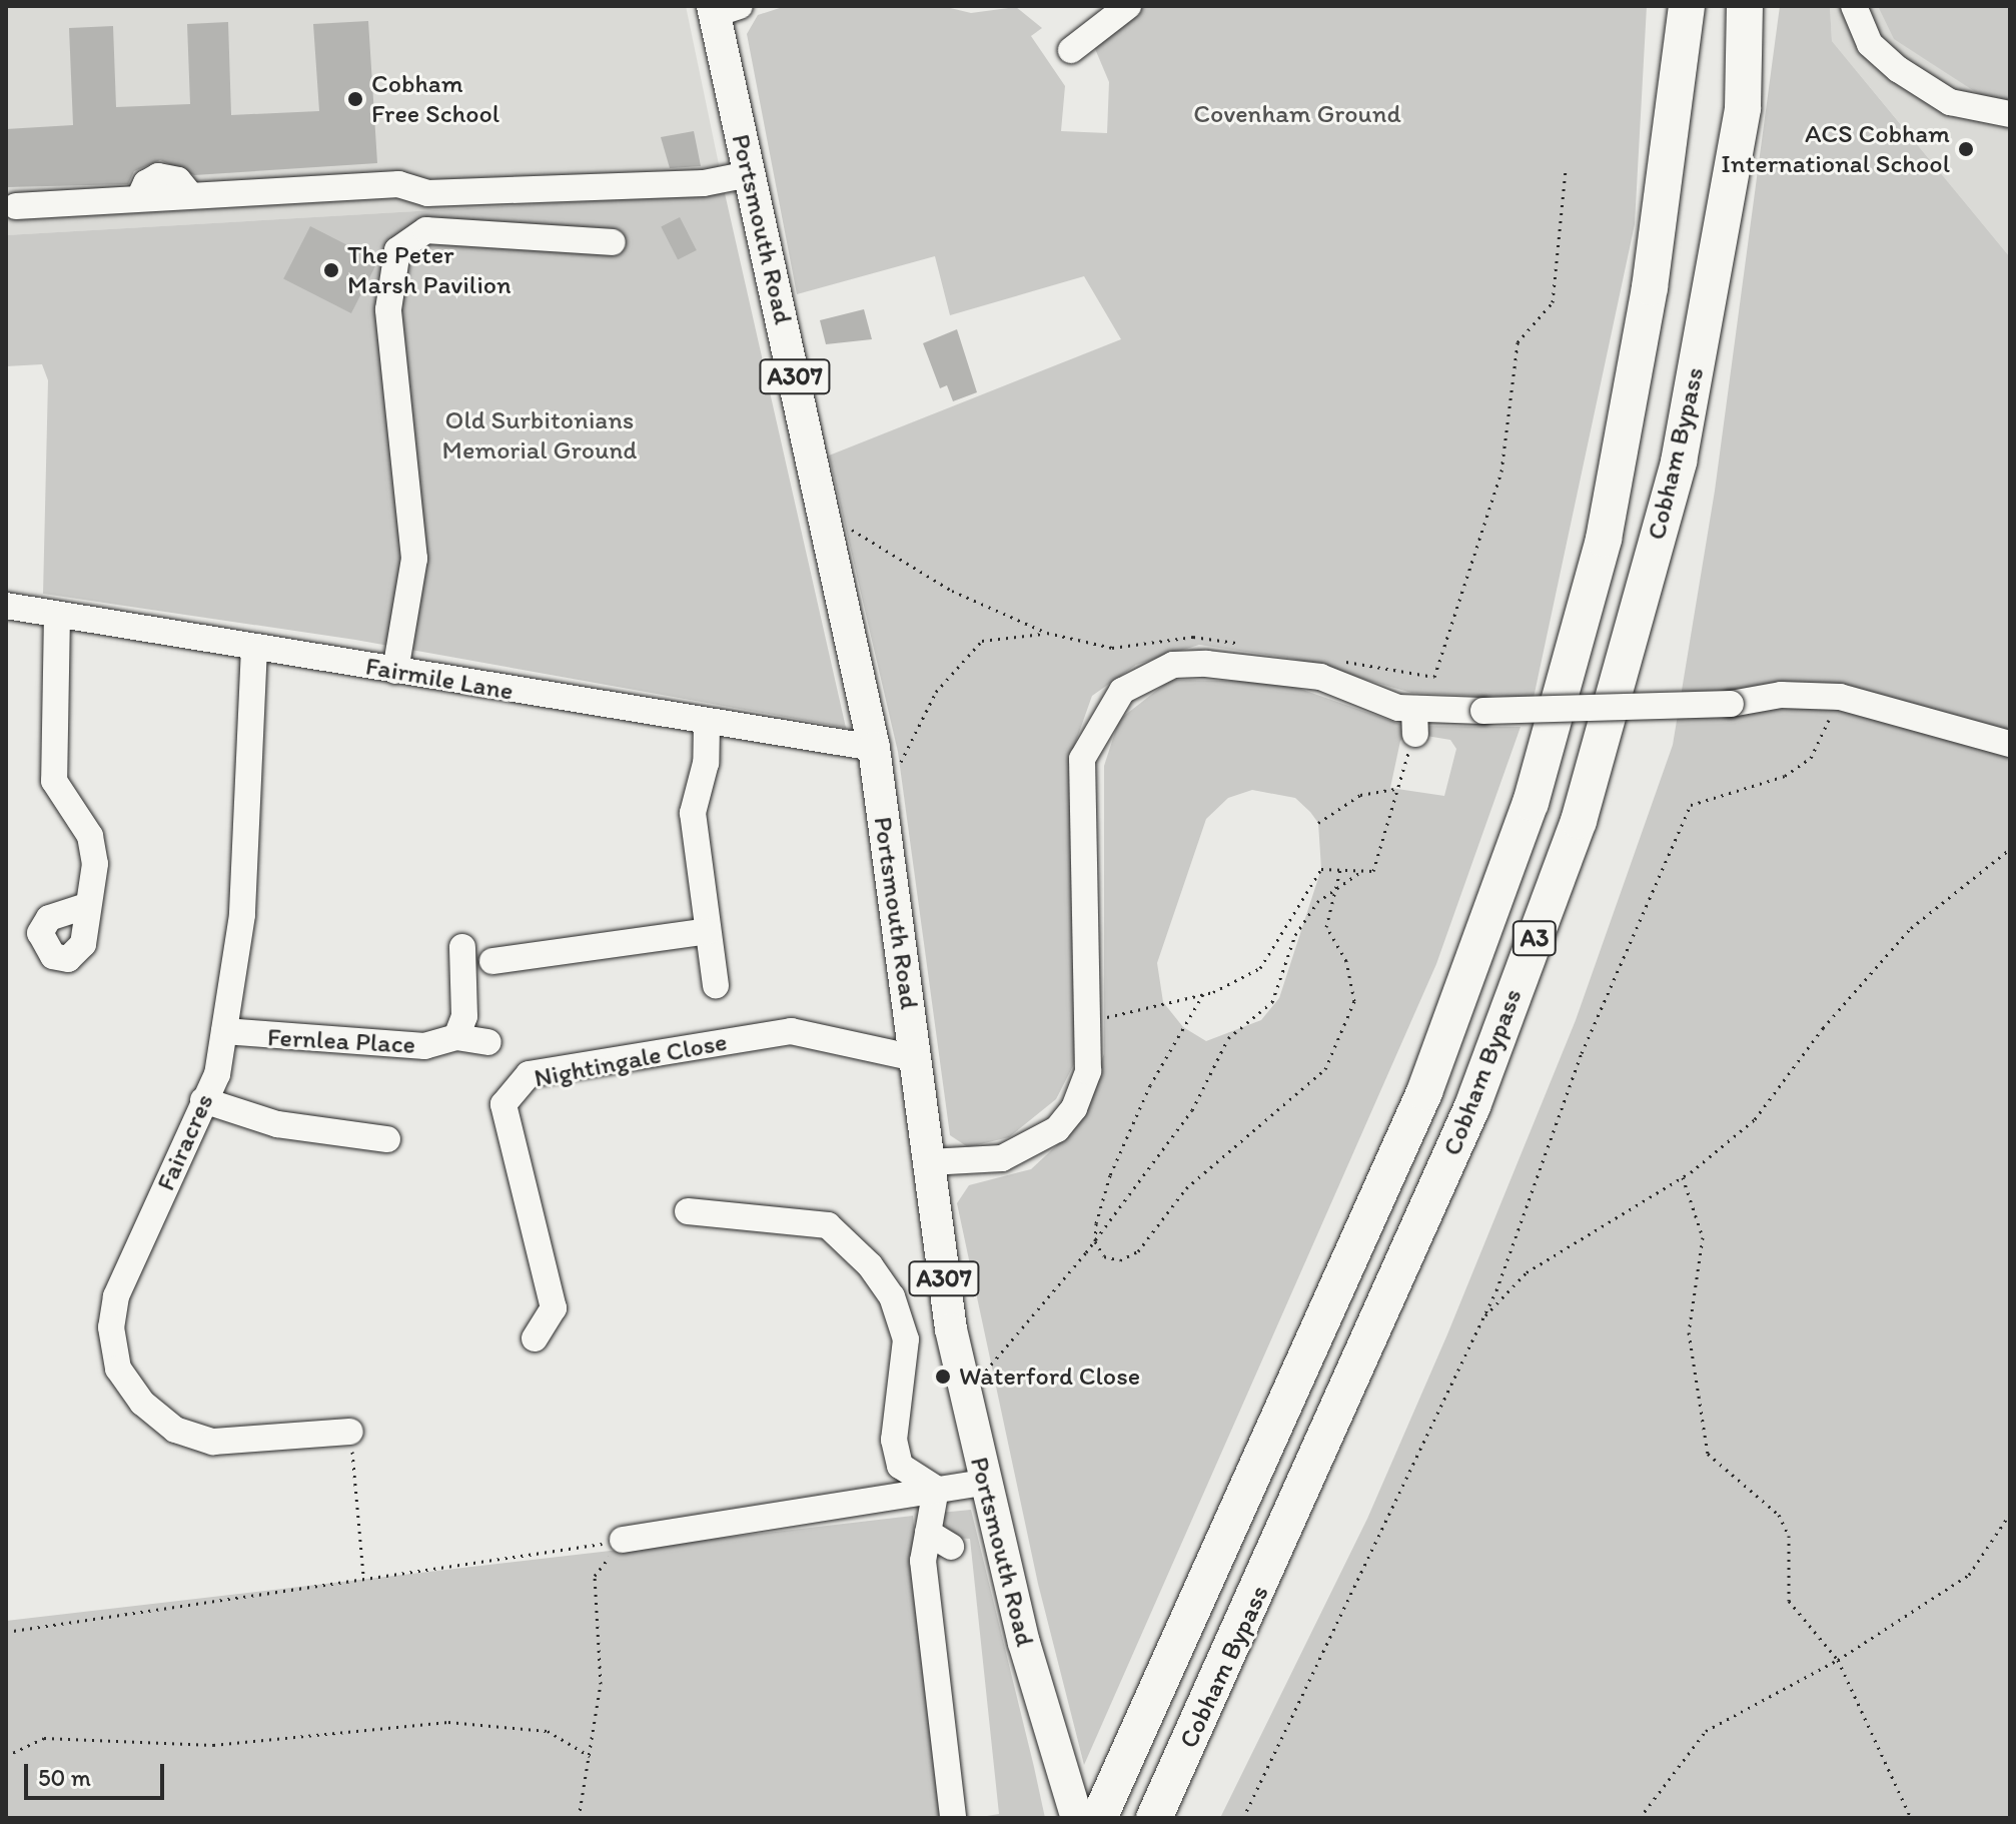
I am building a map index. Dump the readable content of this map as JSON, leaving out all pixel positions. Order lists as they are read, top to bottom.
{
  "streets": {
    "highway": ["Cobham Bypass", "A3"],
    "main road": ["Portsmouth Road", "A307"],
    "street": [
      "Fairmile Lane",
      "Fernlea Place",
      "Nightingale Close",
      "Fairacres"
    ]
  },
  "crossings": [
    ["Portsmouth Road", "Cobham Bypass"],
    ["Portsmouth Road", "Fairmile Lane"],
    ["Portsmouth Road", "Nightingale Close"],
    ["Fairmile Lane", "Fairacres"],
    ["Fernlea Place", "Fairacres"]
  ],
  "parks": ["Covenham Ground", "Old Surbitonians Memorial Ground"],
  "places": [
    "Cobham Free School",
    "ACS Cobham International School",
    "The Peter Marsh Pavilion",
    "Waterford Close"
  ],
  "scale_bar": "50 m"
}
